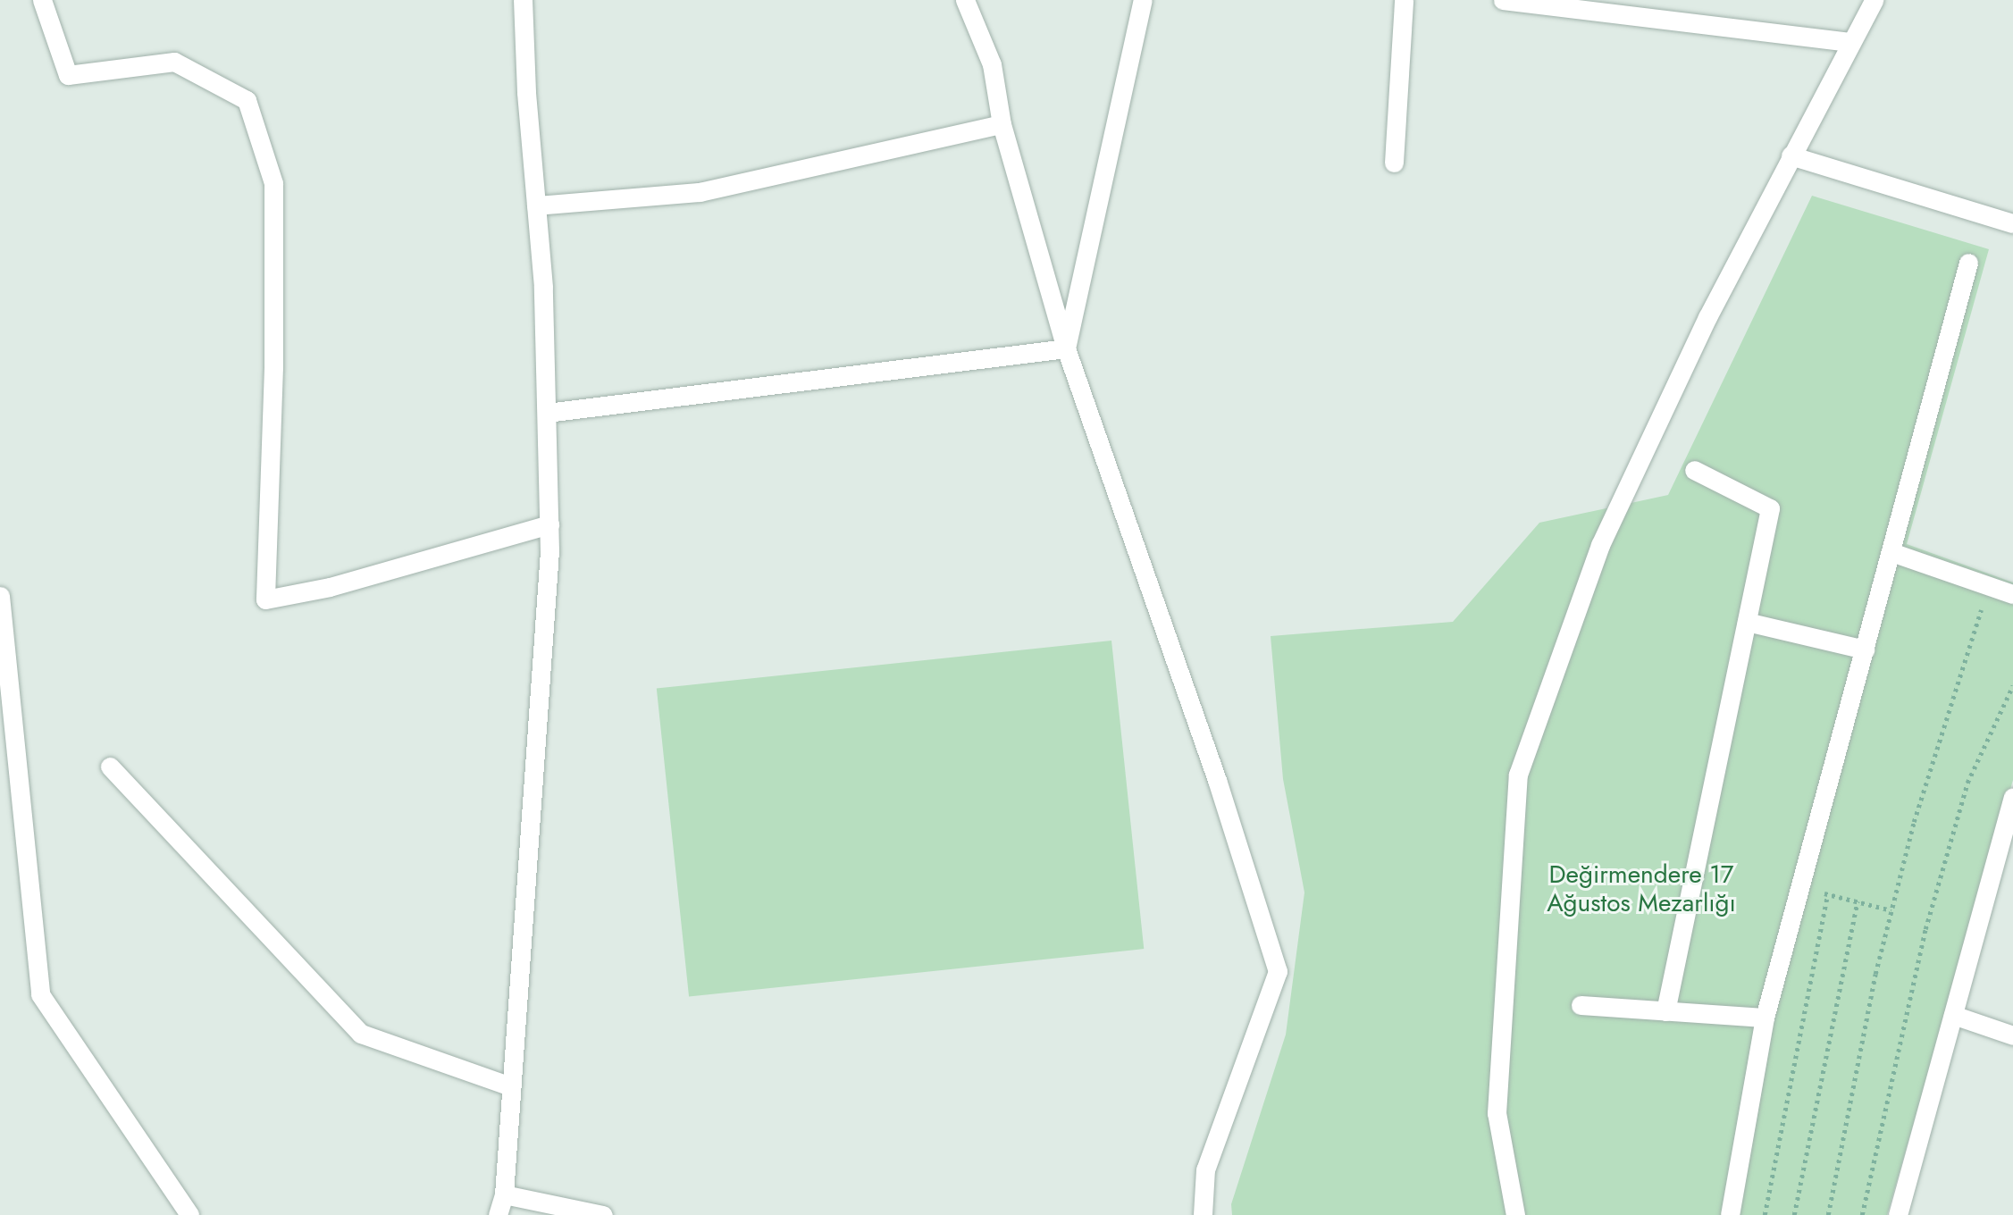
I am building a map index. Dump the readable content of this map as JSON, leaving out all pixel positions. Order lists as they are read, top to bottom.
{
  "parks": ["Değirmendere 17 Ağustos Mezarlığı"]
}
